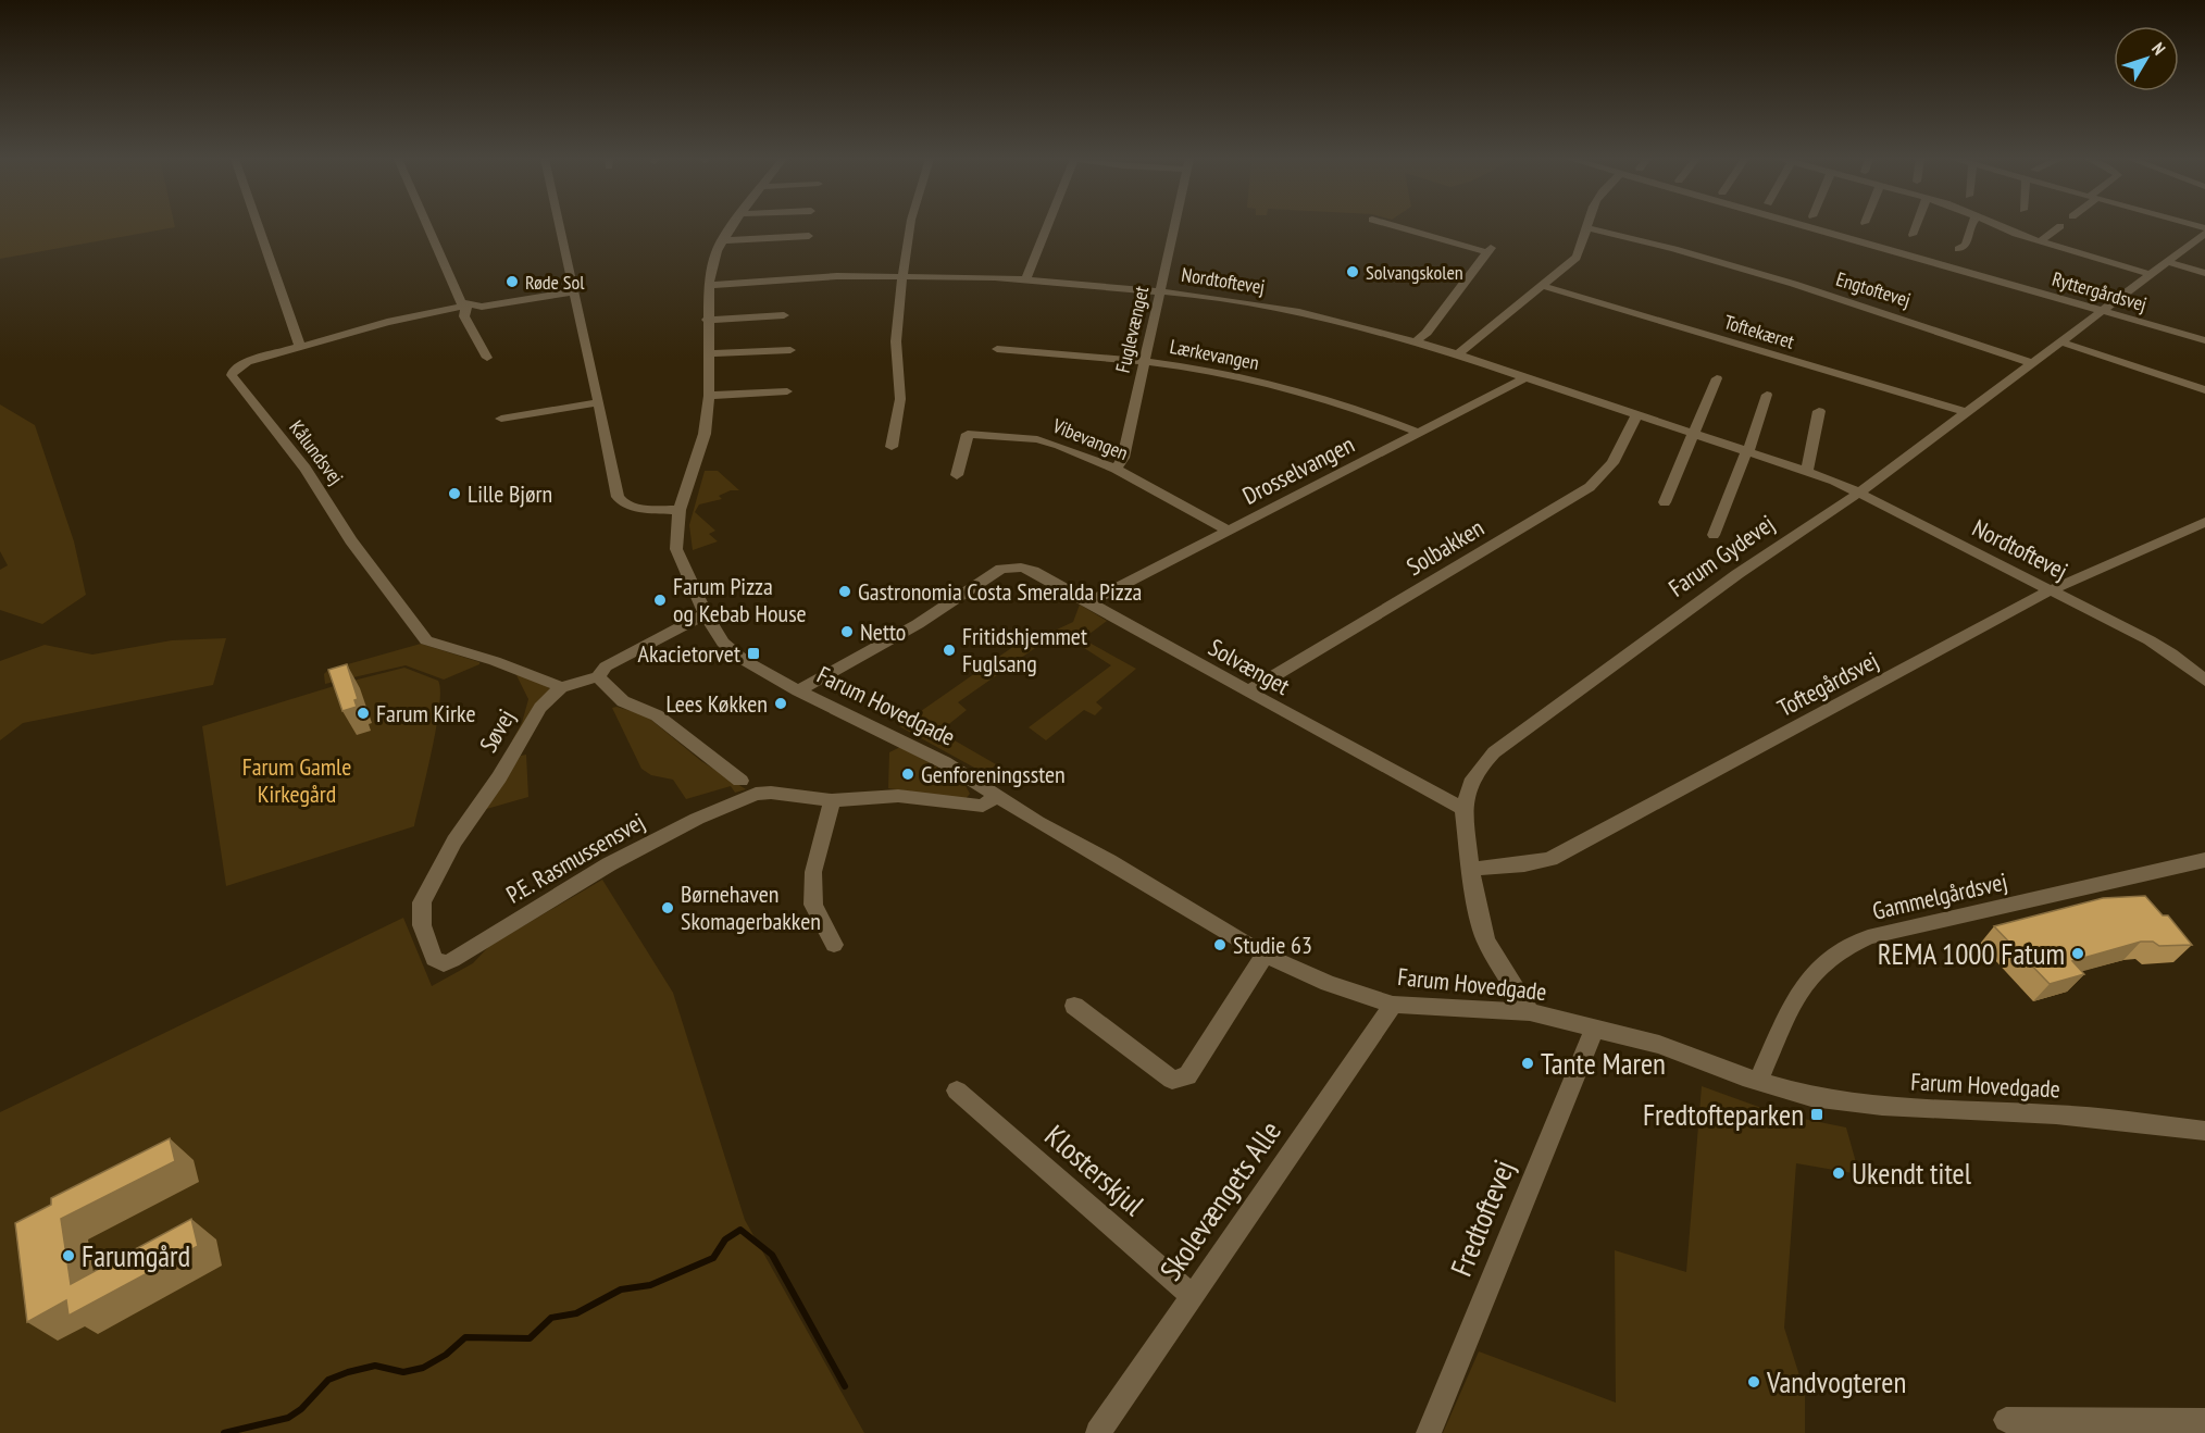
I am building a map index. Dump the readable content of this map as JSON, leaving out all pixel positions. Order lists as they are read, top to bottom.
{
  "streets": {
    "street": [
      "Nordtoftevej",
      "Engtoftevej",
      "Ryttergårdsvej",
      "Fuglevænget",
      "Toftekæret",
      "Lærkevangen",
      "Vibevangen",
      "Kålundsvej",
      "Drosselvangen",
      "Solbakken",
      "Farum Gydevej",
      "Solvænget",
      "Toftegårdsvej",
      "Farum Hovedgade",
      "Søvej",
      "P.E. Rasmussensvej",
      "Gammelgårdsvej",
      "Klosterskjul",
      "Skolevængets Alle",
      "Fredtoftevej"
    ]
  },
  "crossings": [
    ["Nordtoftevej", "Fuglevænget"],
    ["Nordtoftevej", "Drosselvangen"],
    ["Nordtoftevej", "Solbakken"],
    ["Nordtoftevej", "Farum Gydevej"],
    ["Nordtoftevej", "Toftegårdsvej"],
    ["Nordtoftevej", "Farum Hovedgade"],
    ["Engtoftevej", "Farum Gydevej"],
    ["Ryttergårdsvej", "Farum Gydevej"],
    ["Fuglevænget", "Lærkevangen"],
    ["Fuglevænget", "Vibevangen"],
    ["Toftekæret", "Farum Gydevej"],
    ["Lærkevangen", "Drosselvangen"],
    ["Vibevangen", "Drosselvangen"],
    ["Kålundsvej", "Søvej"],
    ["Drosselvangen", "Solvænget"],
    ["Solbakken", "Solvænget"],
    ["Farum Gydevej", "Solvænget"],
    ["Farum Gydevej", "Toftegårdsvej"],
    ["Farum Gydevej", "Farum Hovedgade"],
    ["Solvænget", "Farum Hovedgade"],
    ["Farum Hovedgade", "Gammelgårdsvej"],
    ["Farum Hovedgade", "Skolevængets Alle"],
    ["Farum Hovedgade", "Fredtoftevej"],
    ["Søvej", "P.E. Rasmussensvej"],
    ["Klosterskjul", "Skolevængets Alle"]
  ],
  "parks": ["Farum Gamle Kirkegård"],
  "places": {
    "other": [
      "Solvangskolen",
      "Røde Sol",
      "Lille Bjørn",
      "Gastronomia Costa Smeralda Pizza",
      "Farum Pizza og Kebab House",
      "Netto",
      "Fritidshjemmet Fuglsang",
      "Lees Køkken",
      "Farum Kirke",
      "Genforeningssten",
      "Børnehaven Skomagerbakken",
      "Studie 63",
      "REMA 1000 Fatum",
      "Tante Maren",
      "Ukendt titel",
      "Farumgård",
      "Vandvogteren"
    ],
    "transit": ["Akacietorvet", "Fredtofteparken"]
  },
  "north": "top right"
}
